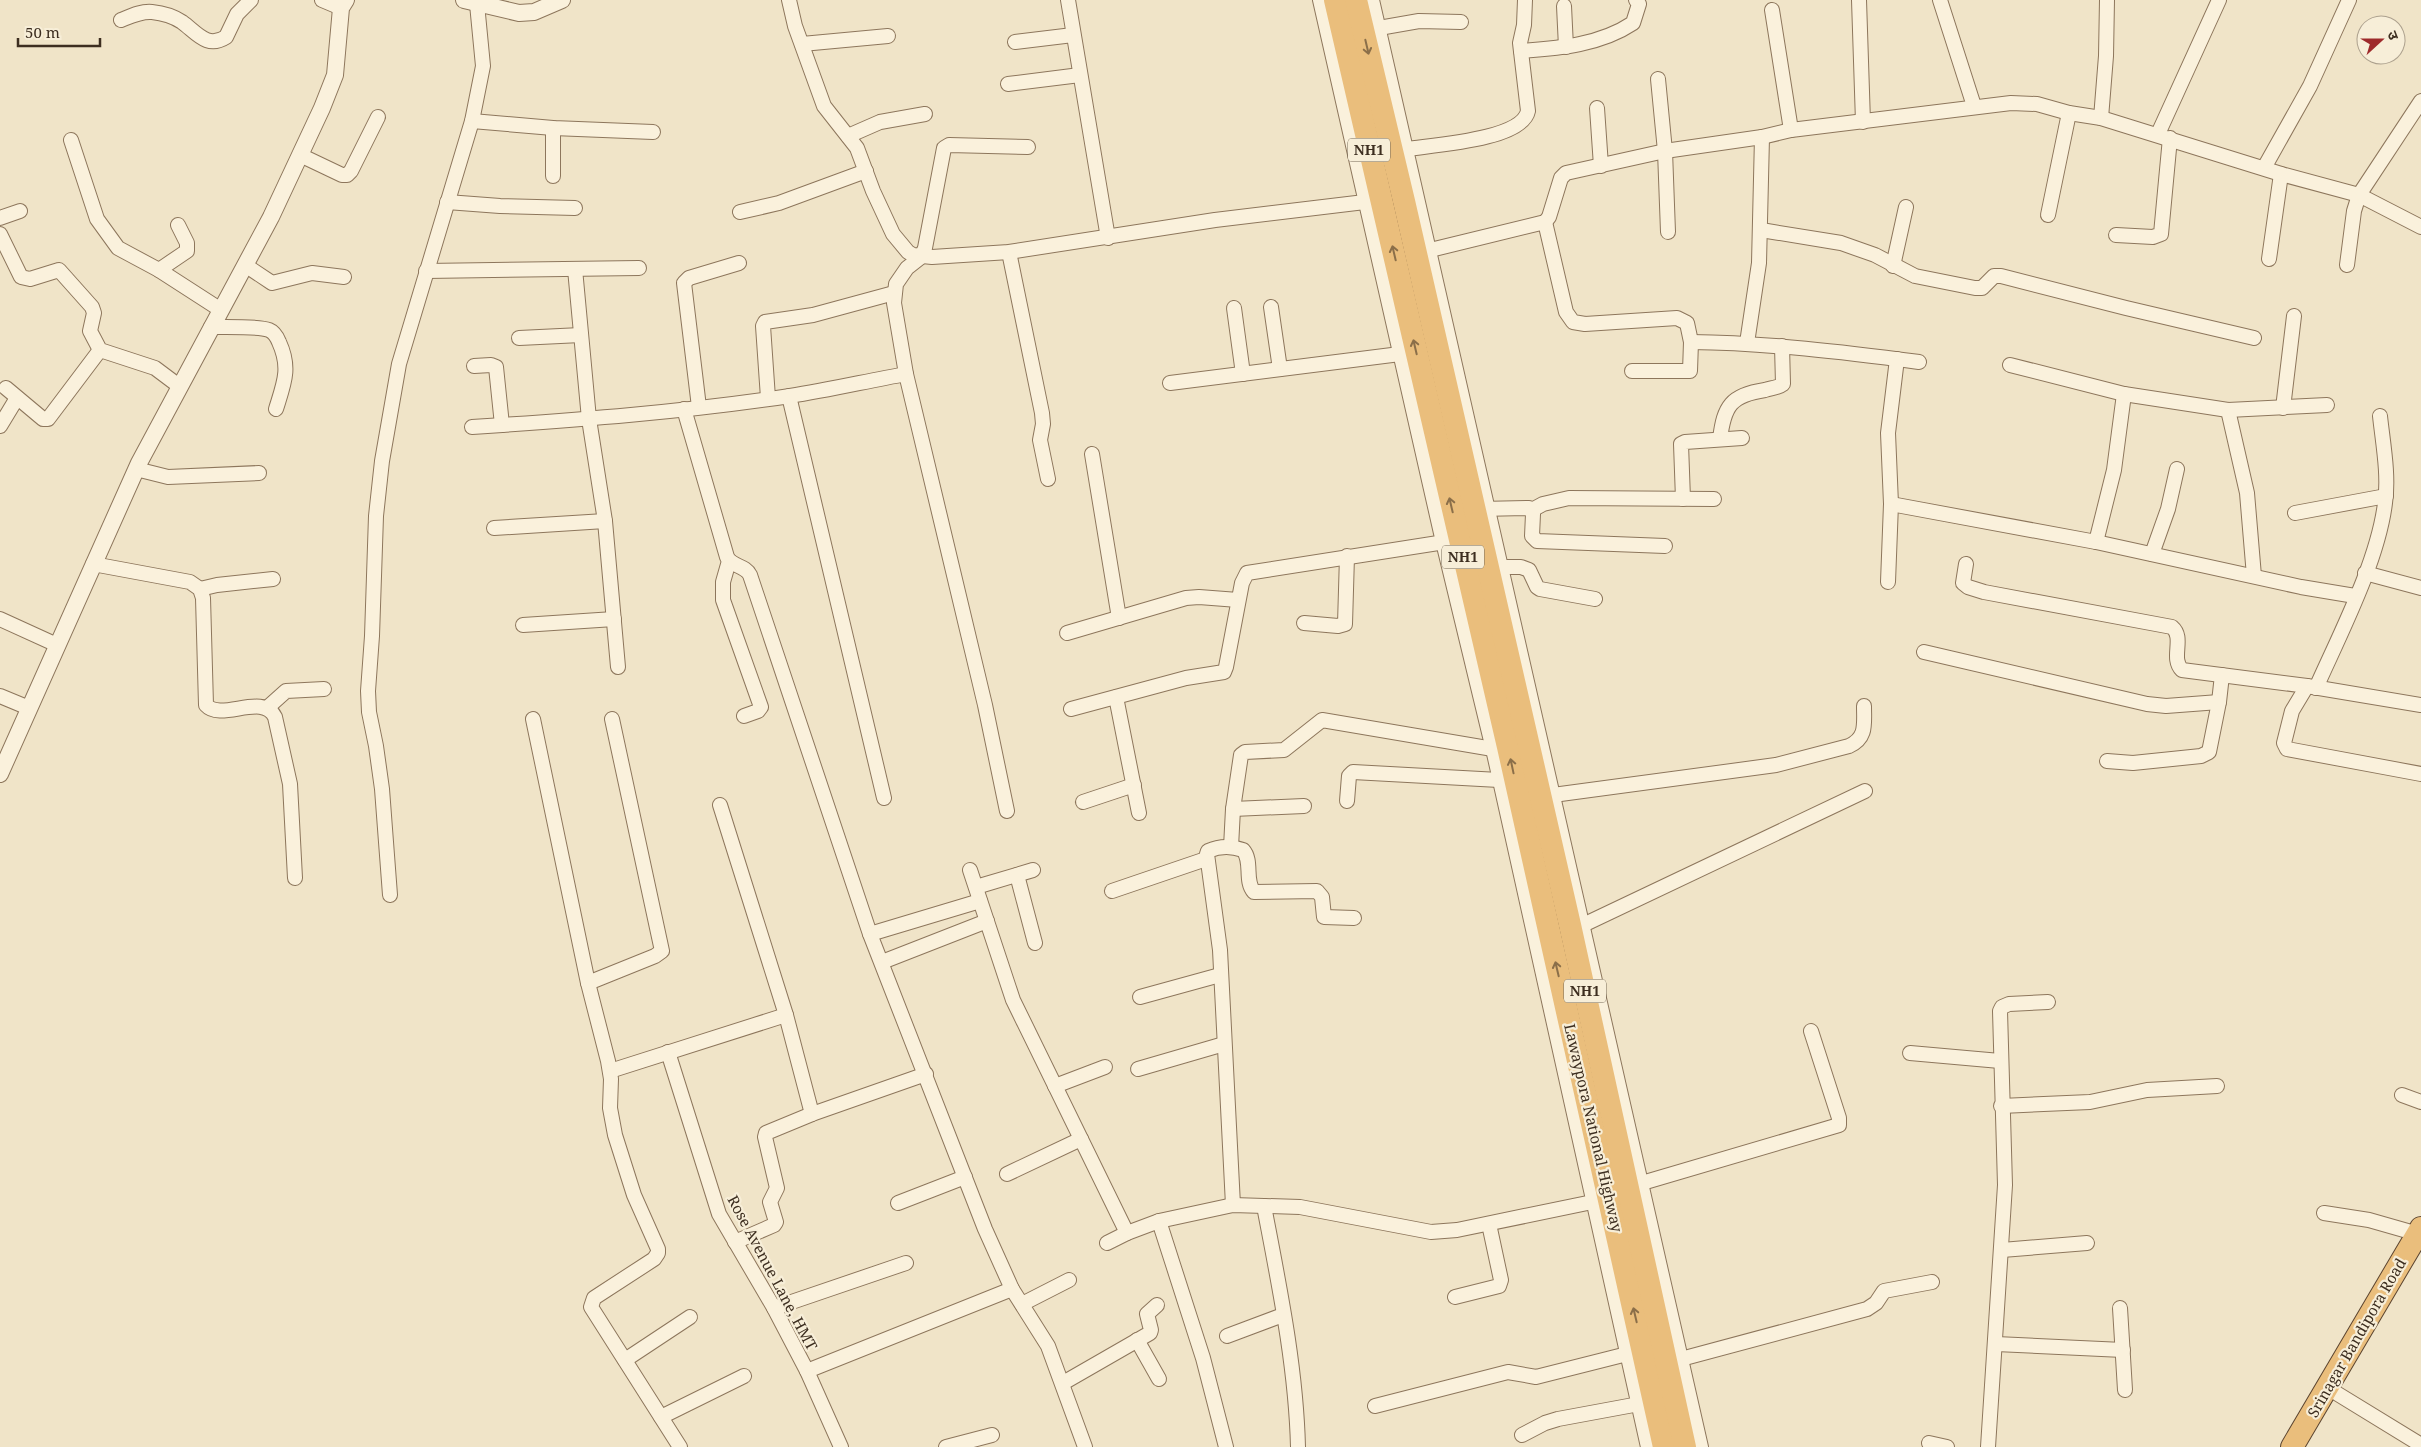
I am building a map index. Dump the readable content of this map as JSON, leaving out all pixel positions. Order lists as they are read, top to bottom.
{
  "streets": {
    "highway": ["NH1", "Lawaypora National Highway", "Srinagar Bandipora Road"],
    "street": ["Rose Avenue Lane, HMT"]
  },
  "crossings": [
    ["NH1", "Lawaypora National Highway"]
  ],
  "scale_bar": "50 m",
  "north": "right"
}
